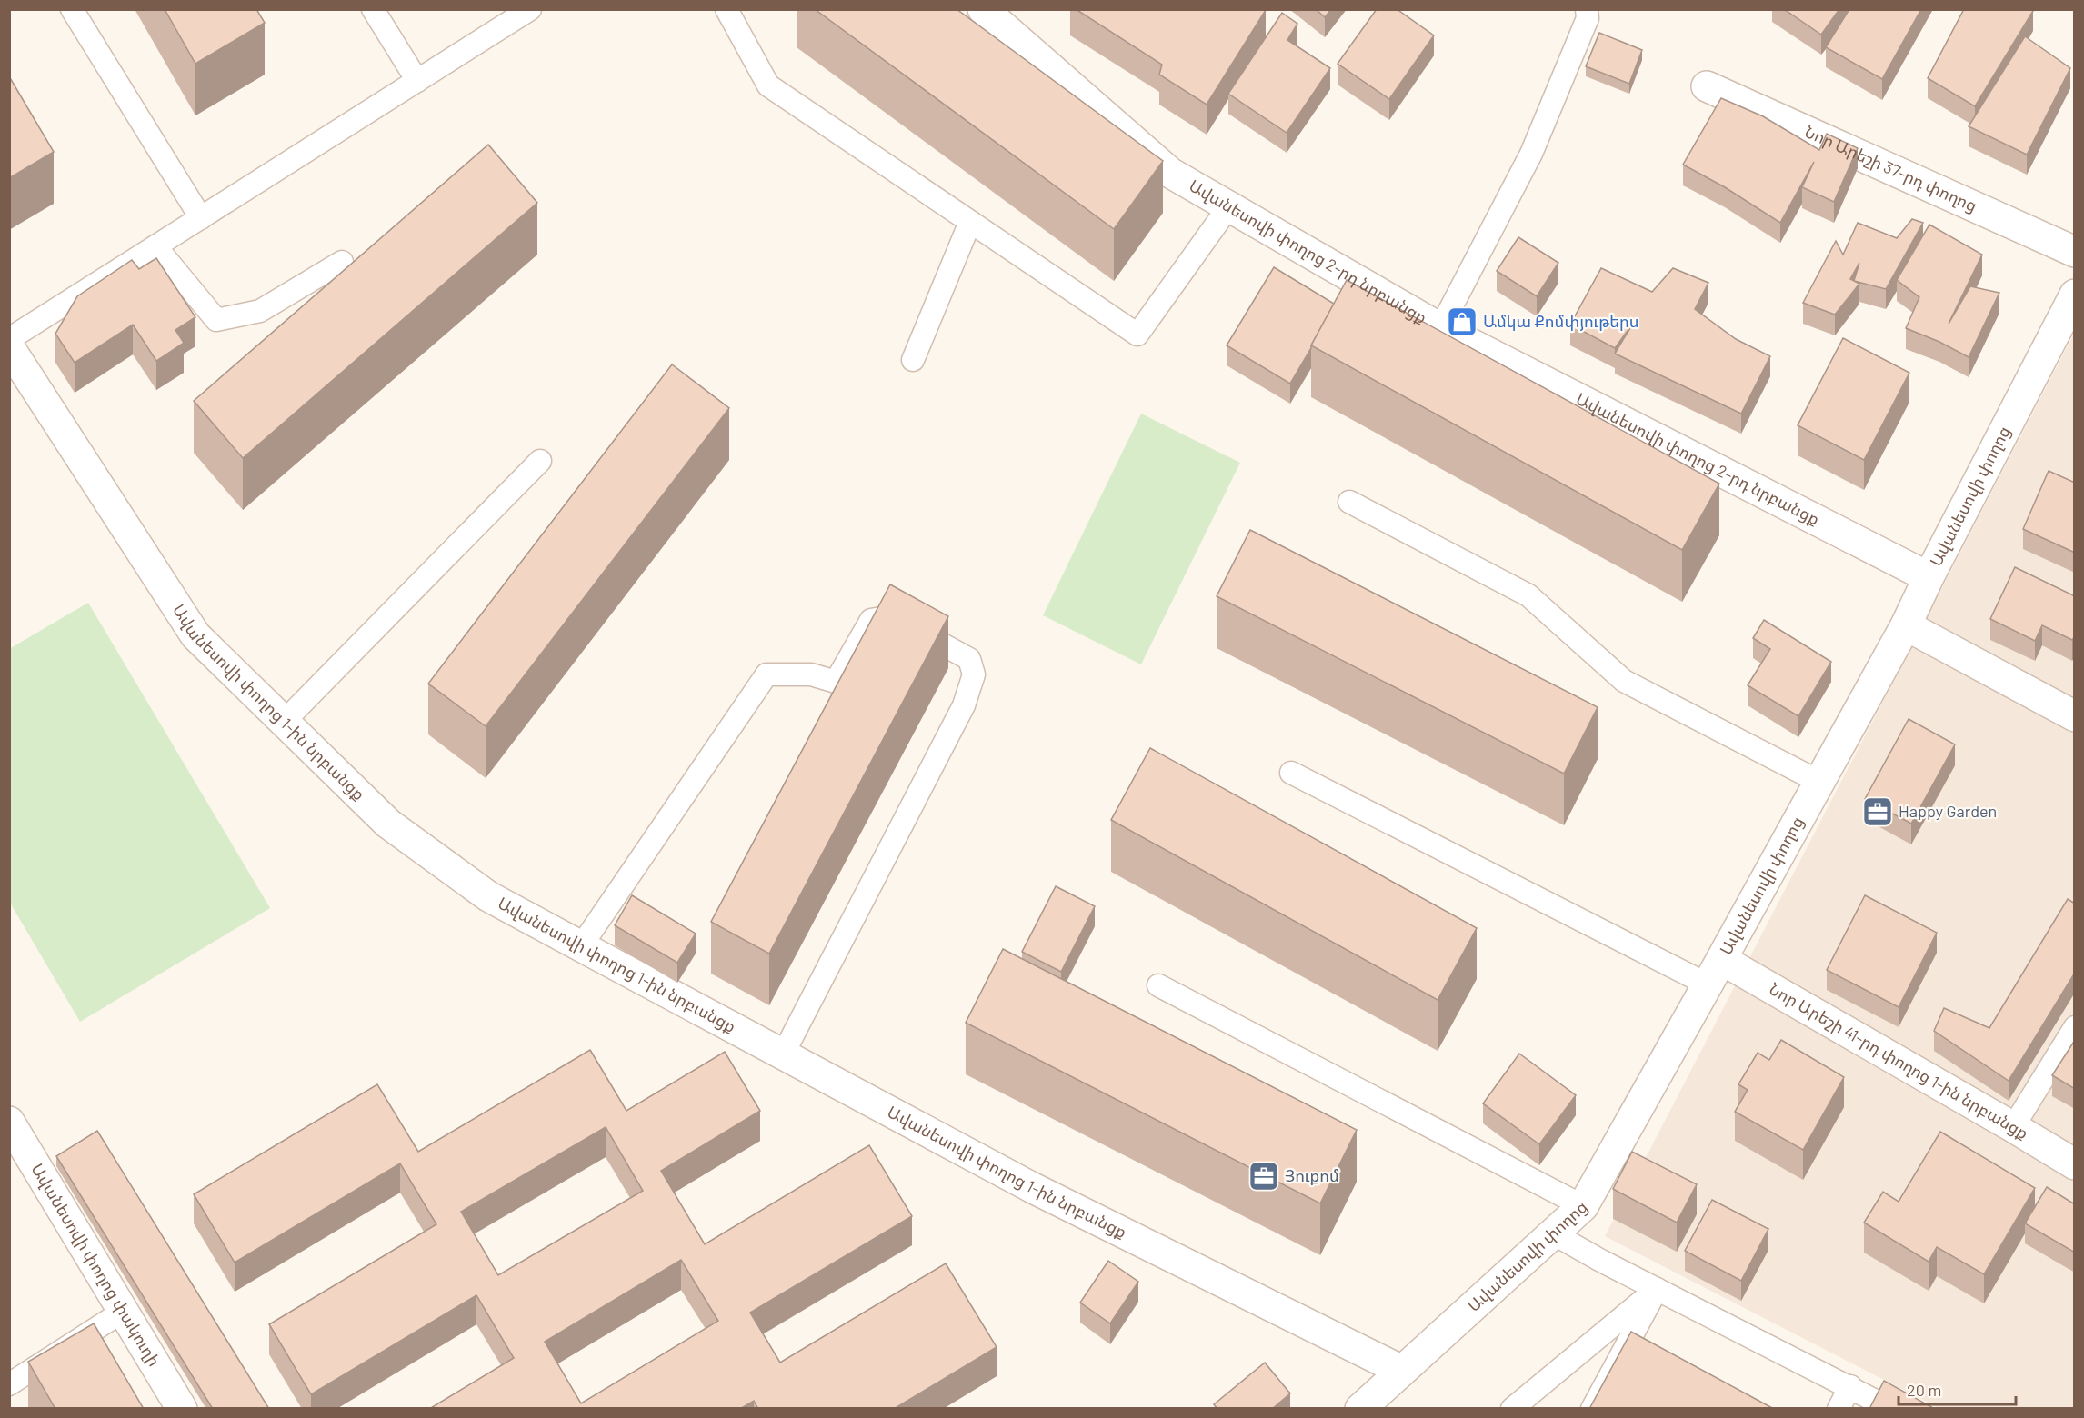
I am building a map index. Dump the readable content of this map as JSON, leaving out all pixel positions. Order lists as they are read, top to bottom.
{
  "streets": {
    "street": [
      "Նոր Արեշի 37-րդ փողոց",
      "Ավանեսովի փողոց 2-րդ նրբանցք",
      "Ավանեսովի փողոց",
      "Ավանեսովի փողոց 1-ին նրբանցք",
      "Նոր Արեշի 41-րդ փողոց 1-ին նրբանցք",
      "Ավանեսովի փողոց փակուղի"
    ]
  },
  "crossings": [
    ["Ավանեսովի փողոց 2-րդ նրբանցք", "Ավանեսովի փողոց"],
    ["Ավանեսովի փողոց", "Ավանեսովի փողոց 1-ին նրբանցք"],
    ["Ավանեսովի փողոց", "Նոր Արեշի 41-րդ փողոց 1-ին նրբանցք"]
  ],
  "places": {
    "shop": ["Ամկա Քոմփյութերս"],
    "office": ["Happy Garden", "Յուքոմ"]
  },
  "scale_bar": "20 m"
}
